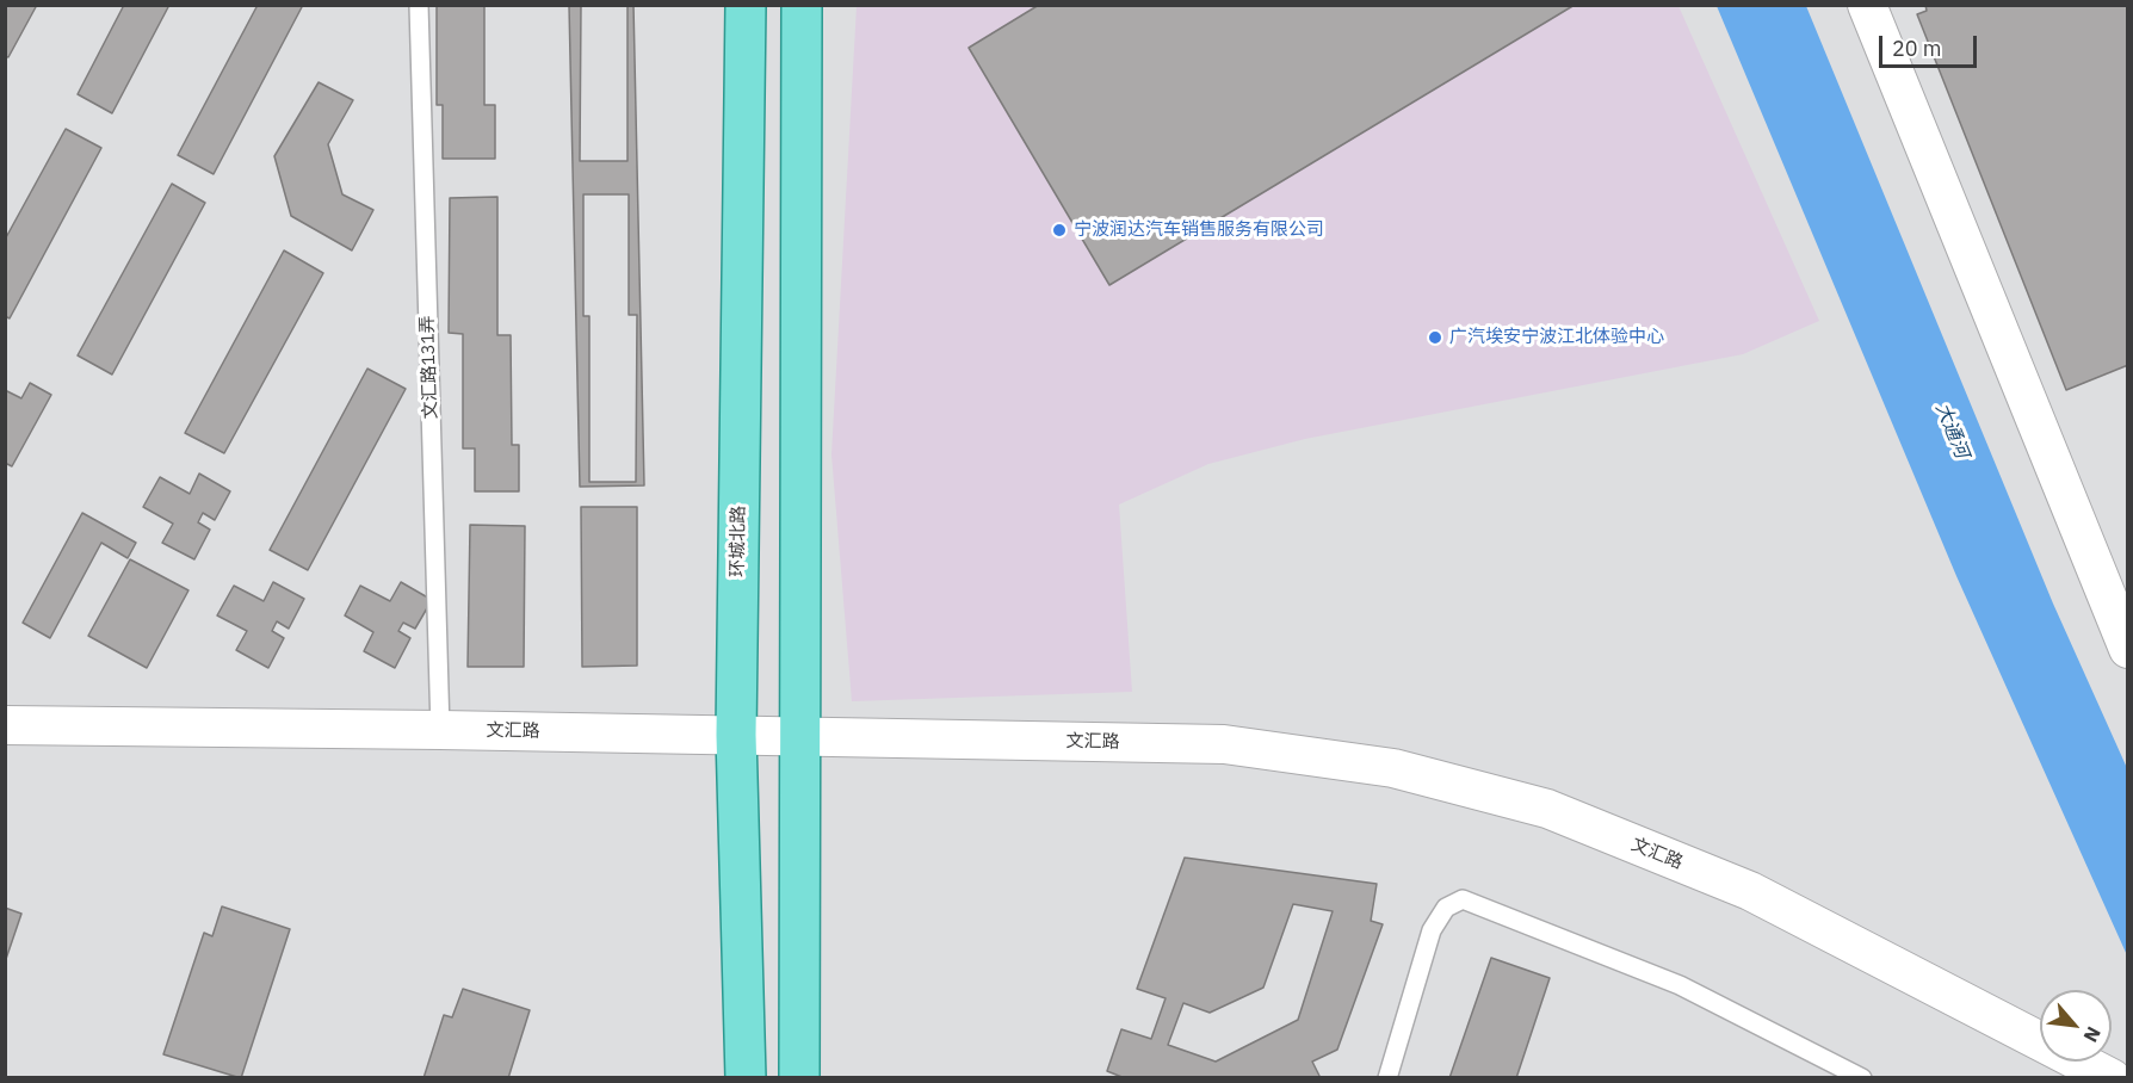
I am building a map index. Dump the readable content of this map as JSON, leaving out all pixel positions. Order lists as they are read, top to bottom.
{
  "streets": {
    "main road": ["环城北路"],
    "street": ["文汇路"],
    "lane": ["文汇路131弄"]
  },
  "crossings": [
    ["文汇路131弄", "文汇路"],
    ["环城北路", "文汇路"]
  ],
  "water": ["大通河"],
  "places": ["宁波润达汽车销售服务有限公司", "广汽埃安宁波江北体验中心"],
  "scale_bar": "20 m",
  "north": "bottom right"
}
